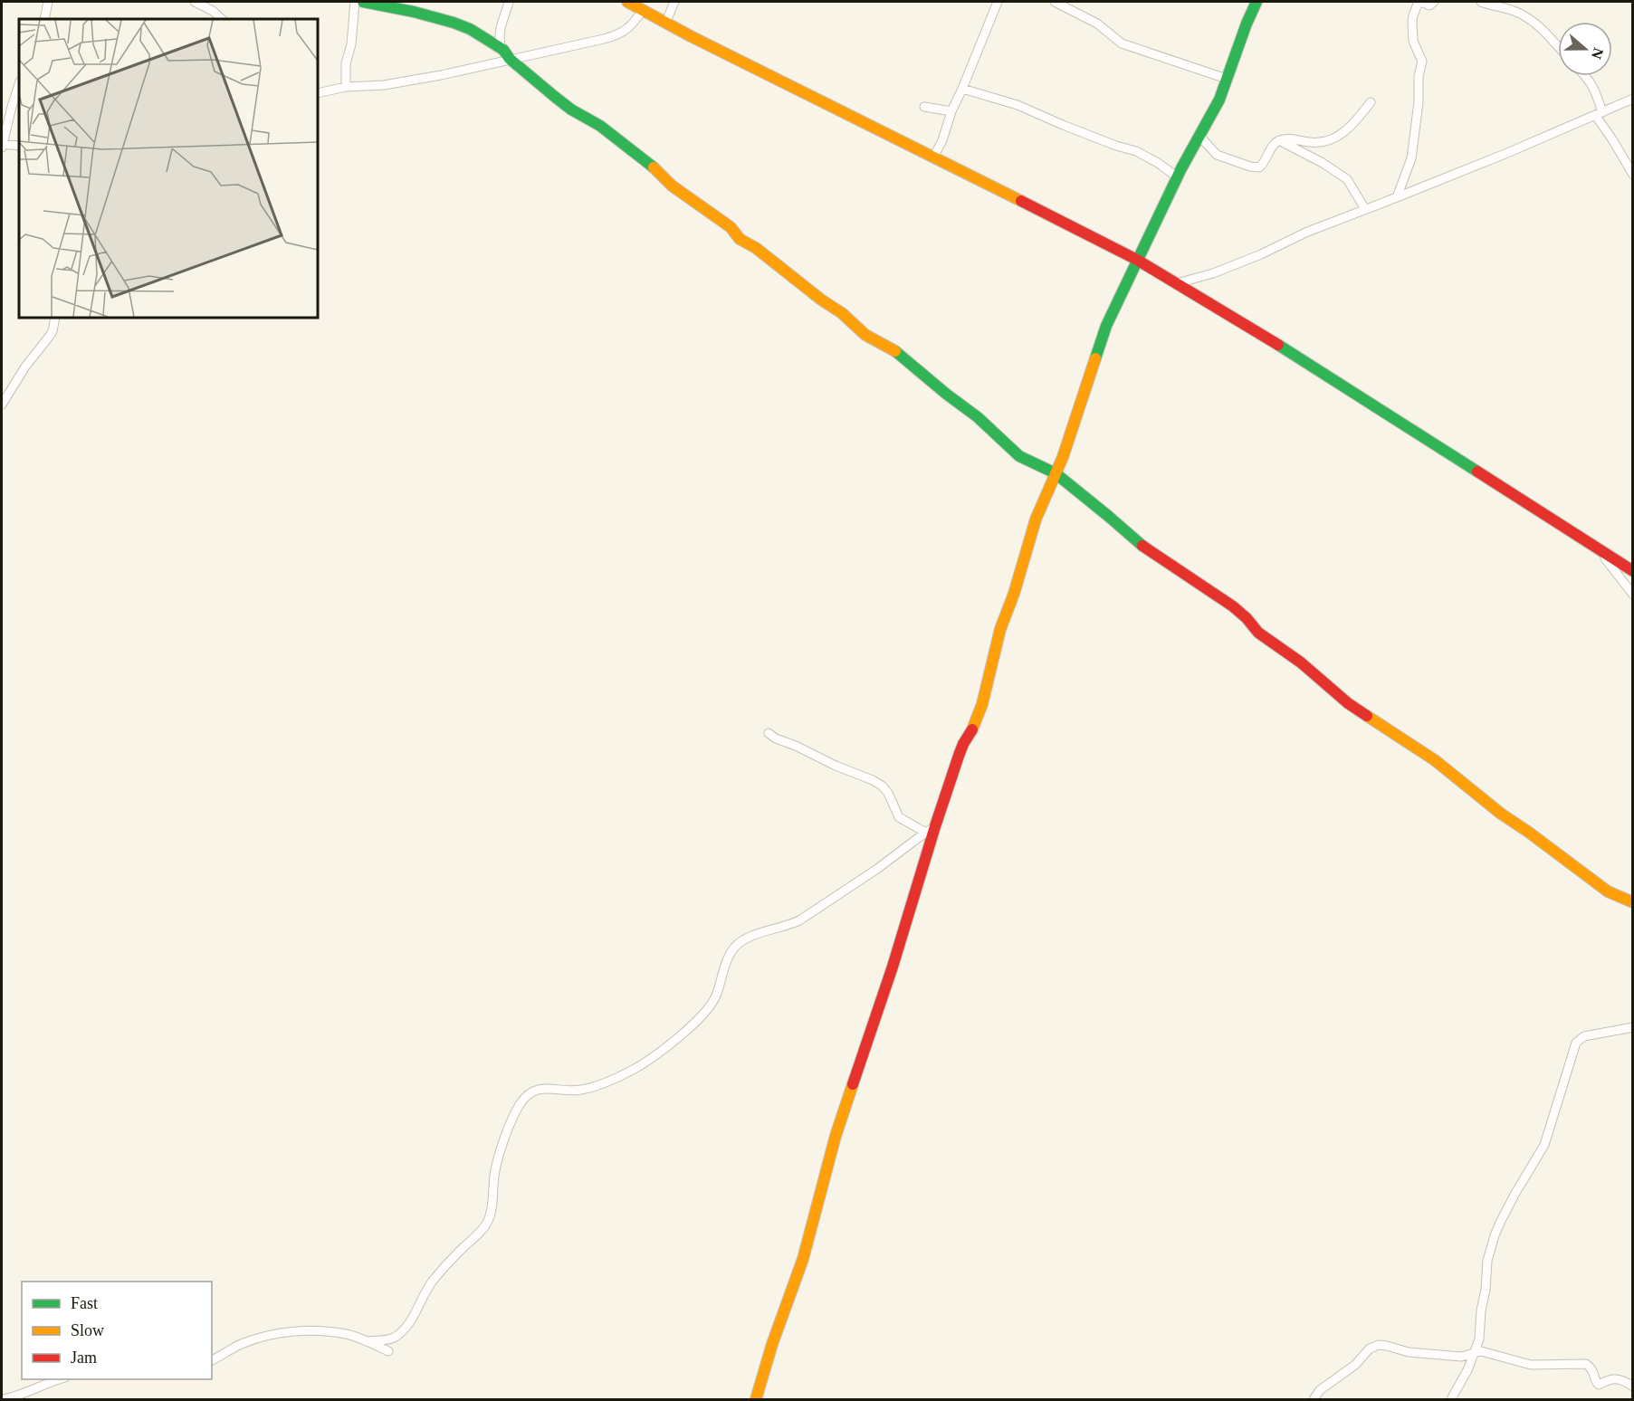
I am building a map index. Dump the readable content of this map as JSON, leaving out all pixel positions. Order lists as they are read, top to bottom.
{
  "legend": ["Fast", "Slow", "Jam"],
  "north": "right"
}
